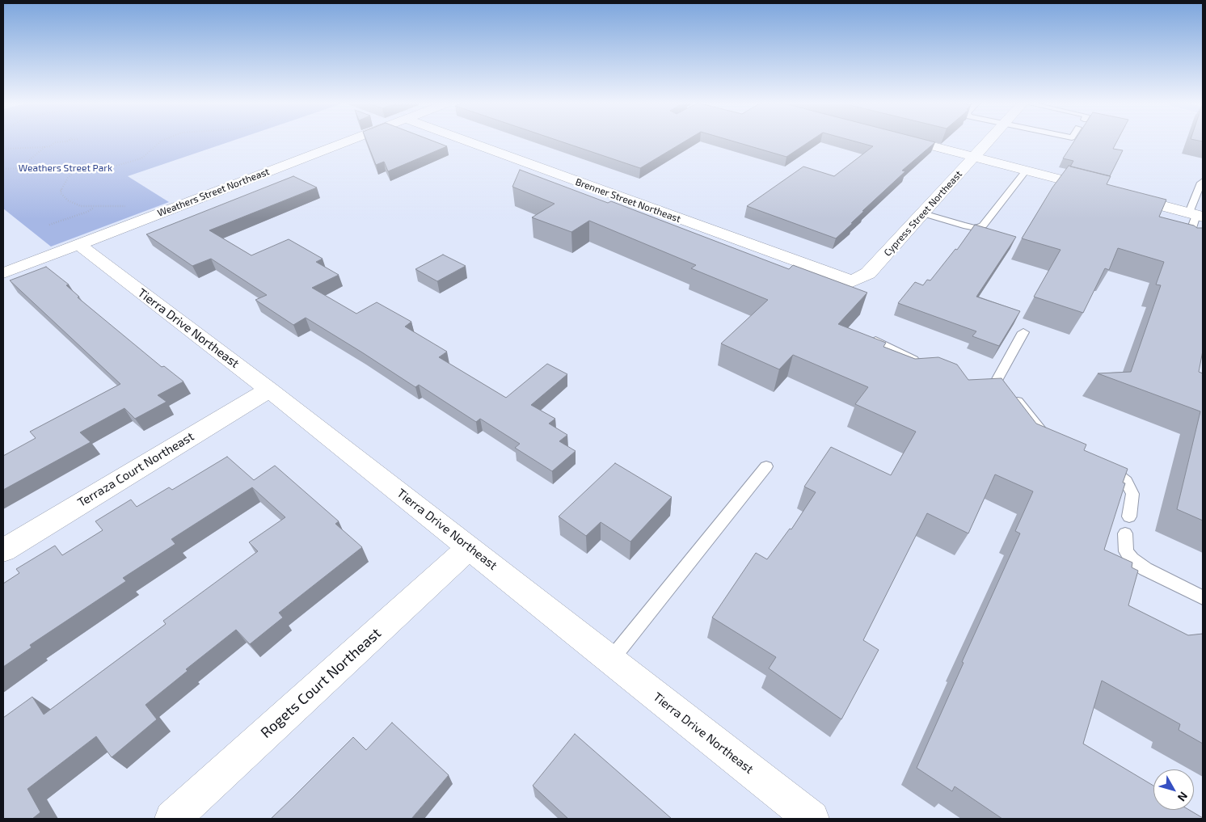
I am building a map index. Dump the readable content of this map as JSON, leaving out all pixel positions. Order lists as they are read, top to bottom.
{
  "streets": {
    "street": [
      "Weathers Street Northeast",
      "Brenner Street Northeast",
      "Cypress Street Northeast",
      "Tierra Drive Northeast",
      "Terraza Court Northeast",
      "Rogets Court Northeast"
    ]
  },
  "crossings": [
    ["Weathers Street Northeast", "Tierra Drive Northeast"],
    ["Brenner Street Northeast", "Cypress Street Northeast"],
    ["Tierra Drive Northeast", "Terraza Court Northeast"],
    ["Tierra Drive Northeast", "Rogets Court Northeast"]
  ],
  "parks": ["Weathers Street Park"],
  "north": "bottom right"
}
